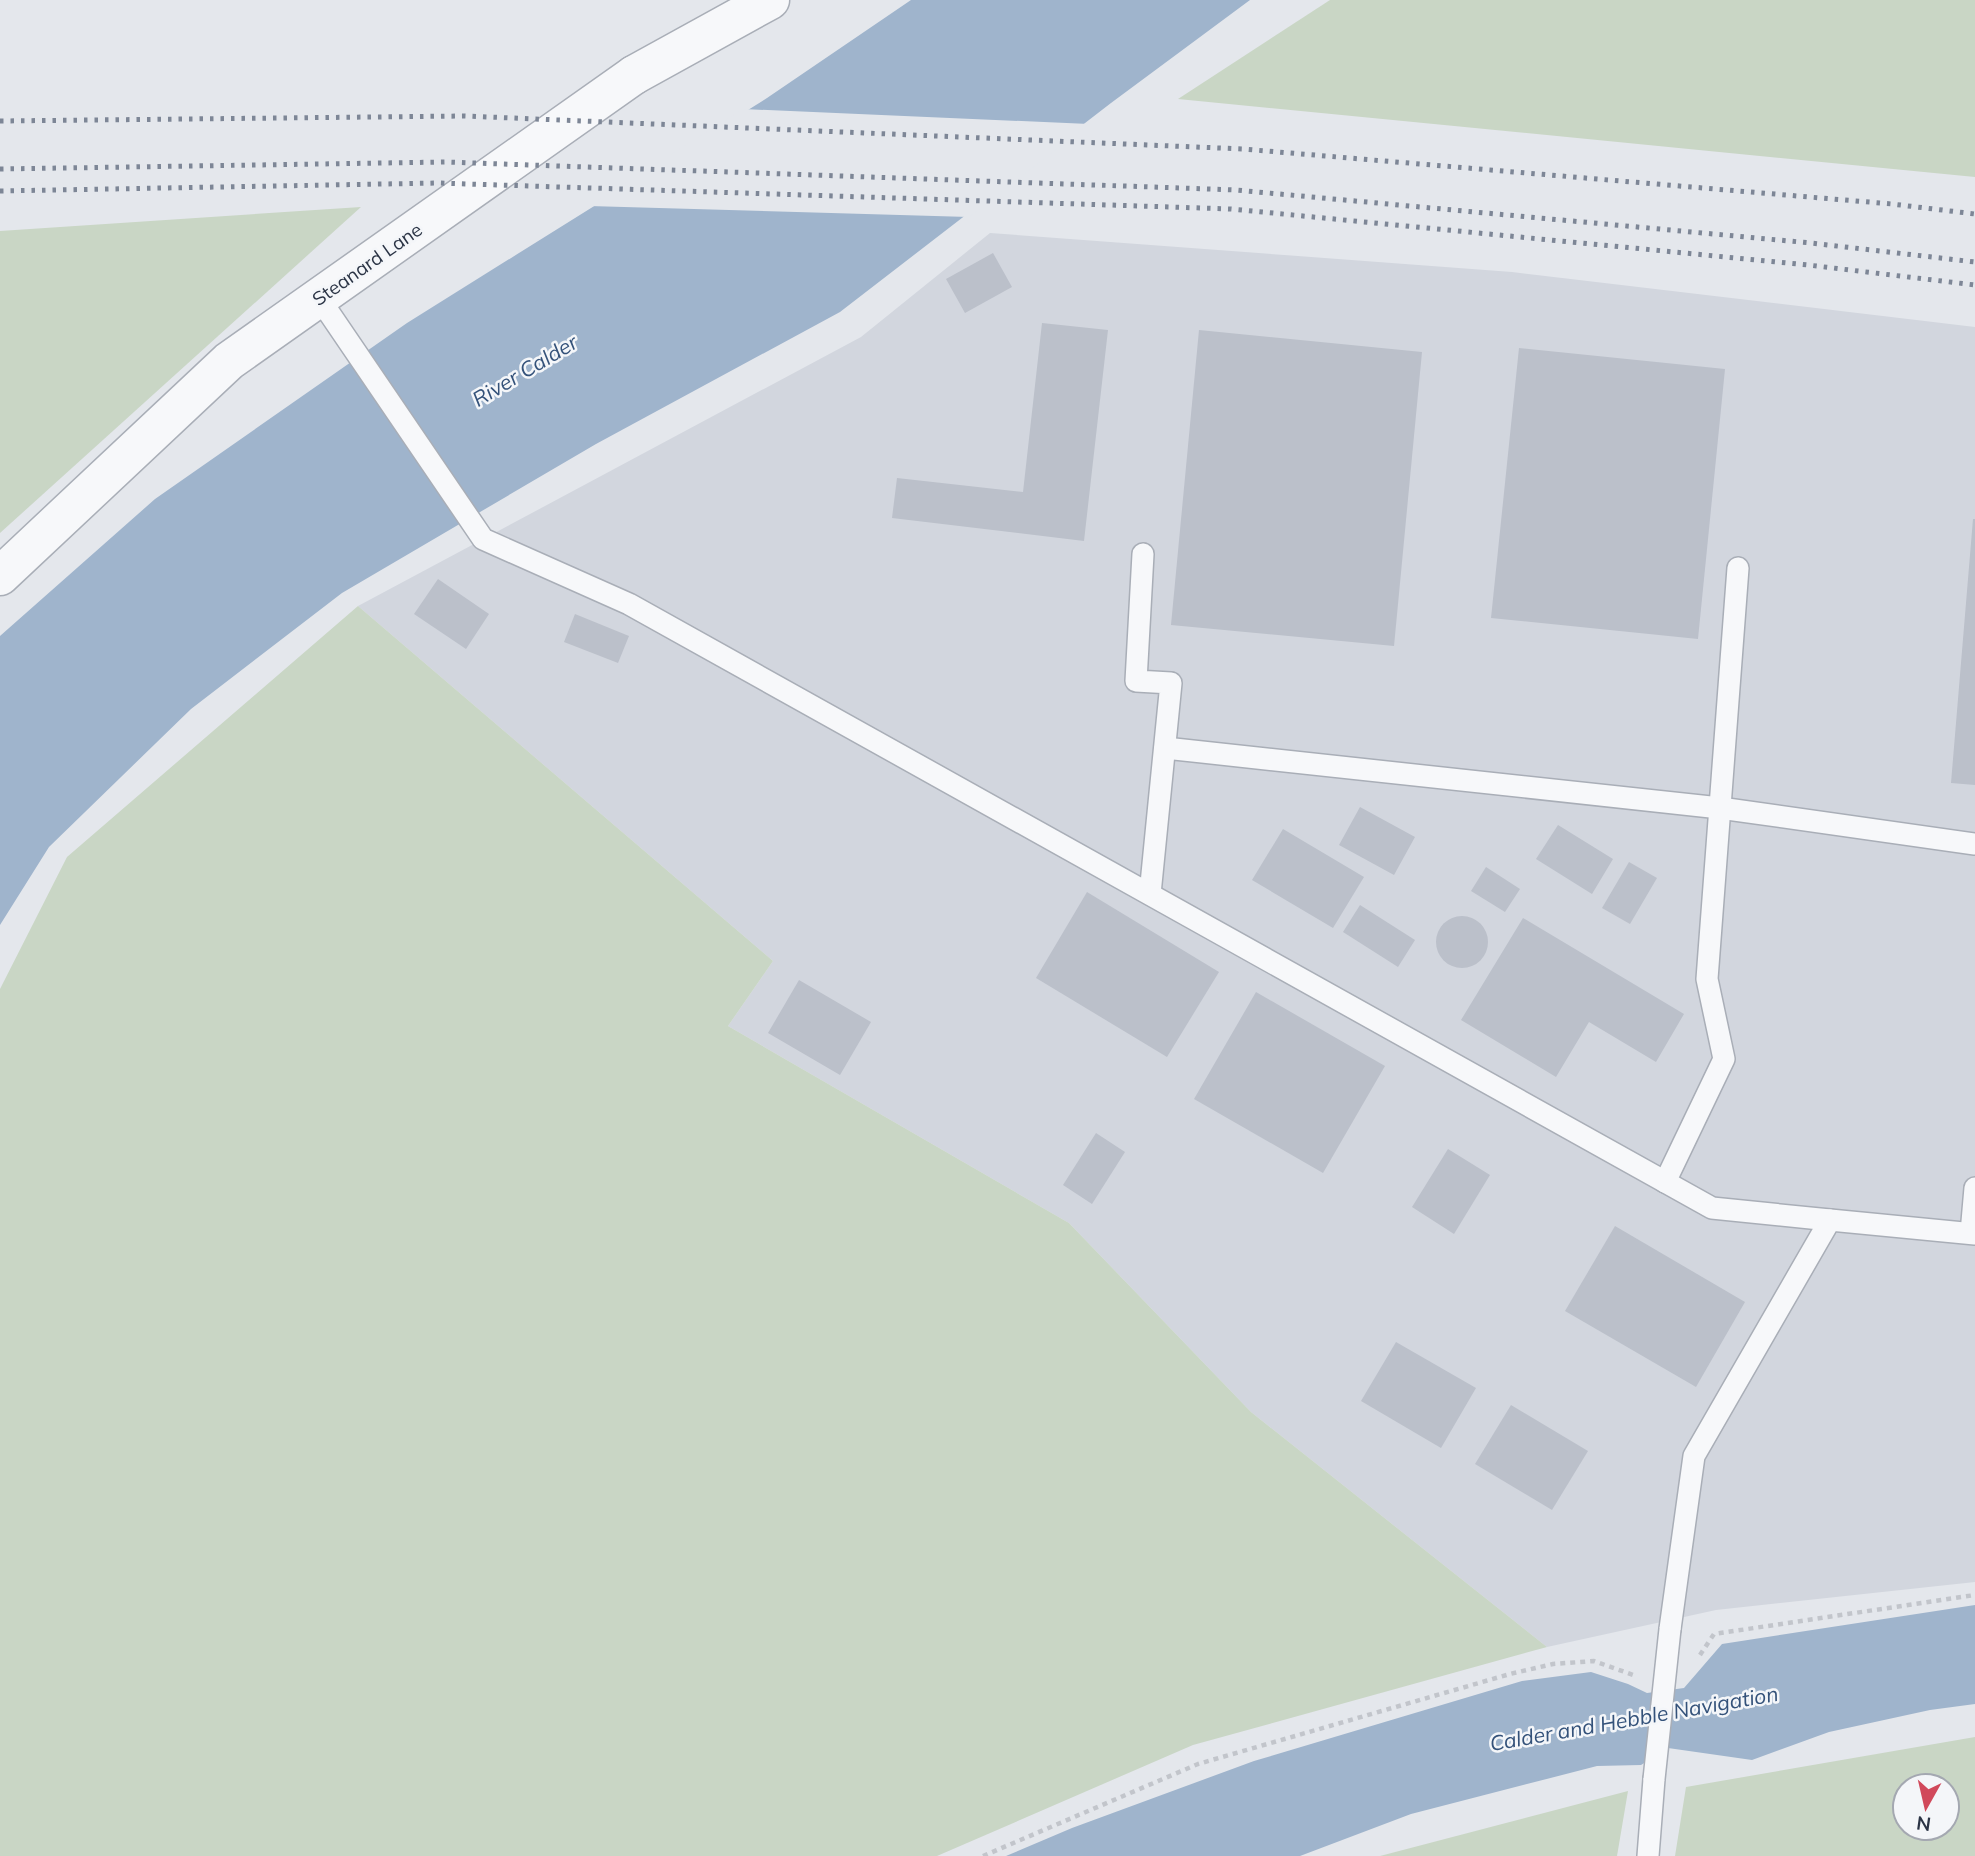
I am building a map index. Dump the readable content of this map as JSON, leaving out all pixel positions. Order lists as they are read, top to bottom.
{
  "streets": {
    "street": ["Steanard Lane"]
  },
  "water": ["River Calder", "Calder and Hebble Navigation"],
  "north": "bottom"
}
